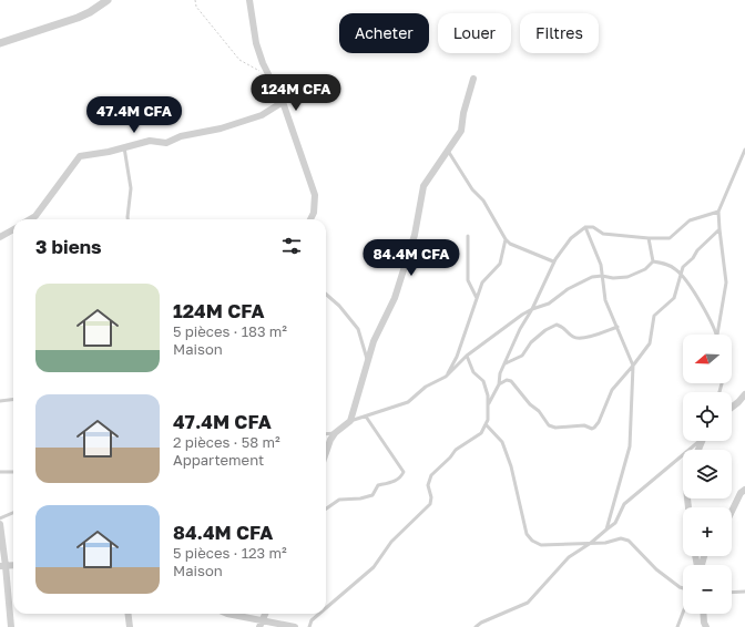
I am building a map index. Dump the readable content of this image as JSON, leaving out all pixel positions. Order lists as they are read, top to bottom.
{
  "north": "left",
  "page": {
    "chip": ["Acheter", "Louer", "Filtres"],
    "price": ["124M CFA", "47.4M CFA", "84.4M CFA"],
    "heading": "3 biens",
    "list": [
      {
        "name": "124M CFA",
        "note": "5 pièces · 183 m² · Maison"
      },
      {
        "name": "47.4M CFA",
        "note": "2 pièces · 58 m² · Appartement"
      },
      {
        "name": "84.4M CFA",
        "note": "5 pièces · 123 m² · Maison"
      }
    ],
    "map_buttons": ["+", "−"]
  }
}
